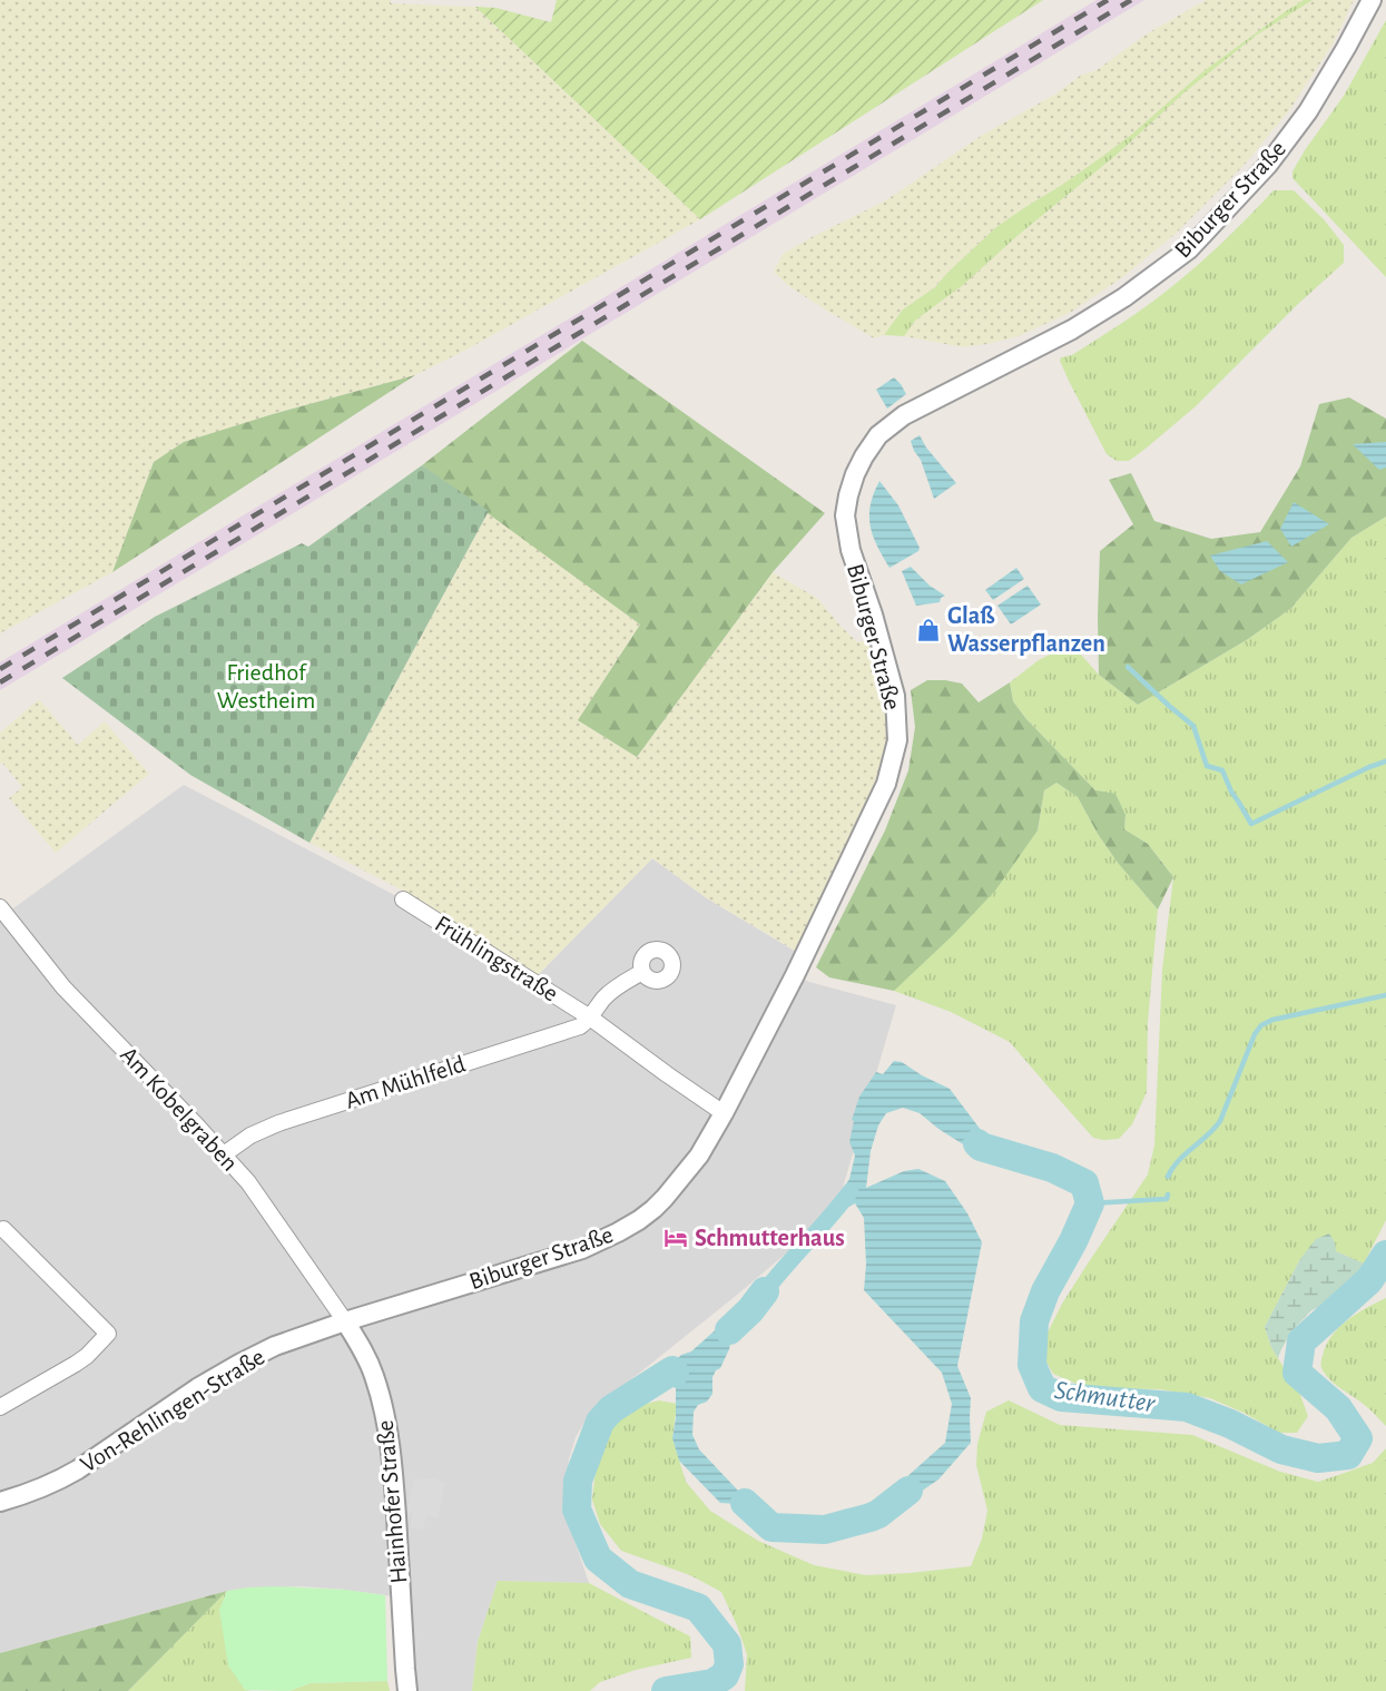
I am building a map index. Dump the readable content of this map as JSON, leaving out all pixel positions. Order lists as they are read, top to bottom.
{
  "streets": {
    "street": [
      "Biburger Straße",
      "Frühlingstraße",
      "Am Mühlfeld",
      "Am Kobelgraben",
      "Von-Rehlingen-Straße",
      "Hainhofer Straße"
    ]
  },
  "crossings": [
    ["Biburger Straße", "Frühlingstraße"],
    ["Biburger Straße", "Am Kobelgraben"],
    ["Biburger Straße", "Von-Rehlingen-Straße"],
    ["Biburger Straße", "Hainhofer Straße"],
    ["Frühlingstraße", "Am Mühlfeld"],
    ["Am Mühlfeld", "Am Kobelgraben"],
    ["Am Kobelgraben", "Von-Rehlingen-Straße"],
    ["Am Kobelgraben", "Hainhofer Straße"],
    ["Von-Rehlingen-Straße", "Hainhofer Straße"]
  ],
  "water": ["Schmutter"],
  "parks": ["Friedhof Westheim"],
  "places": {
    "shop": ["Glaß Wasserpflanzen"],
    "hotel": ["Schmutterhaus"]
  }
}
